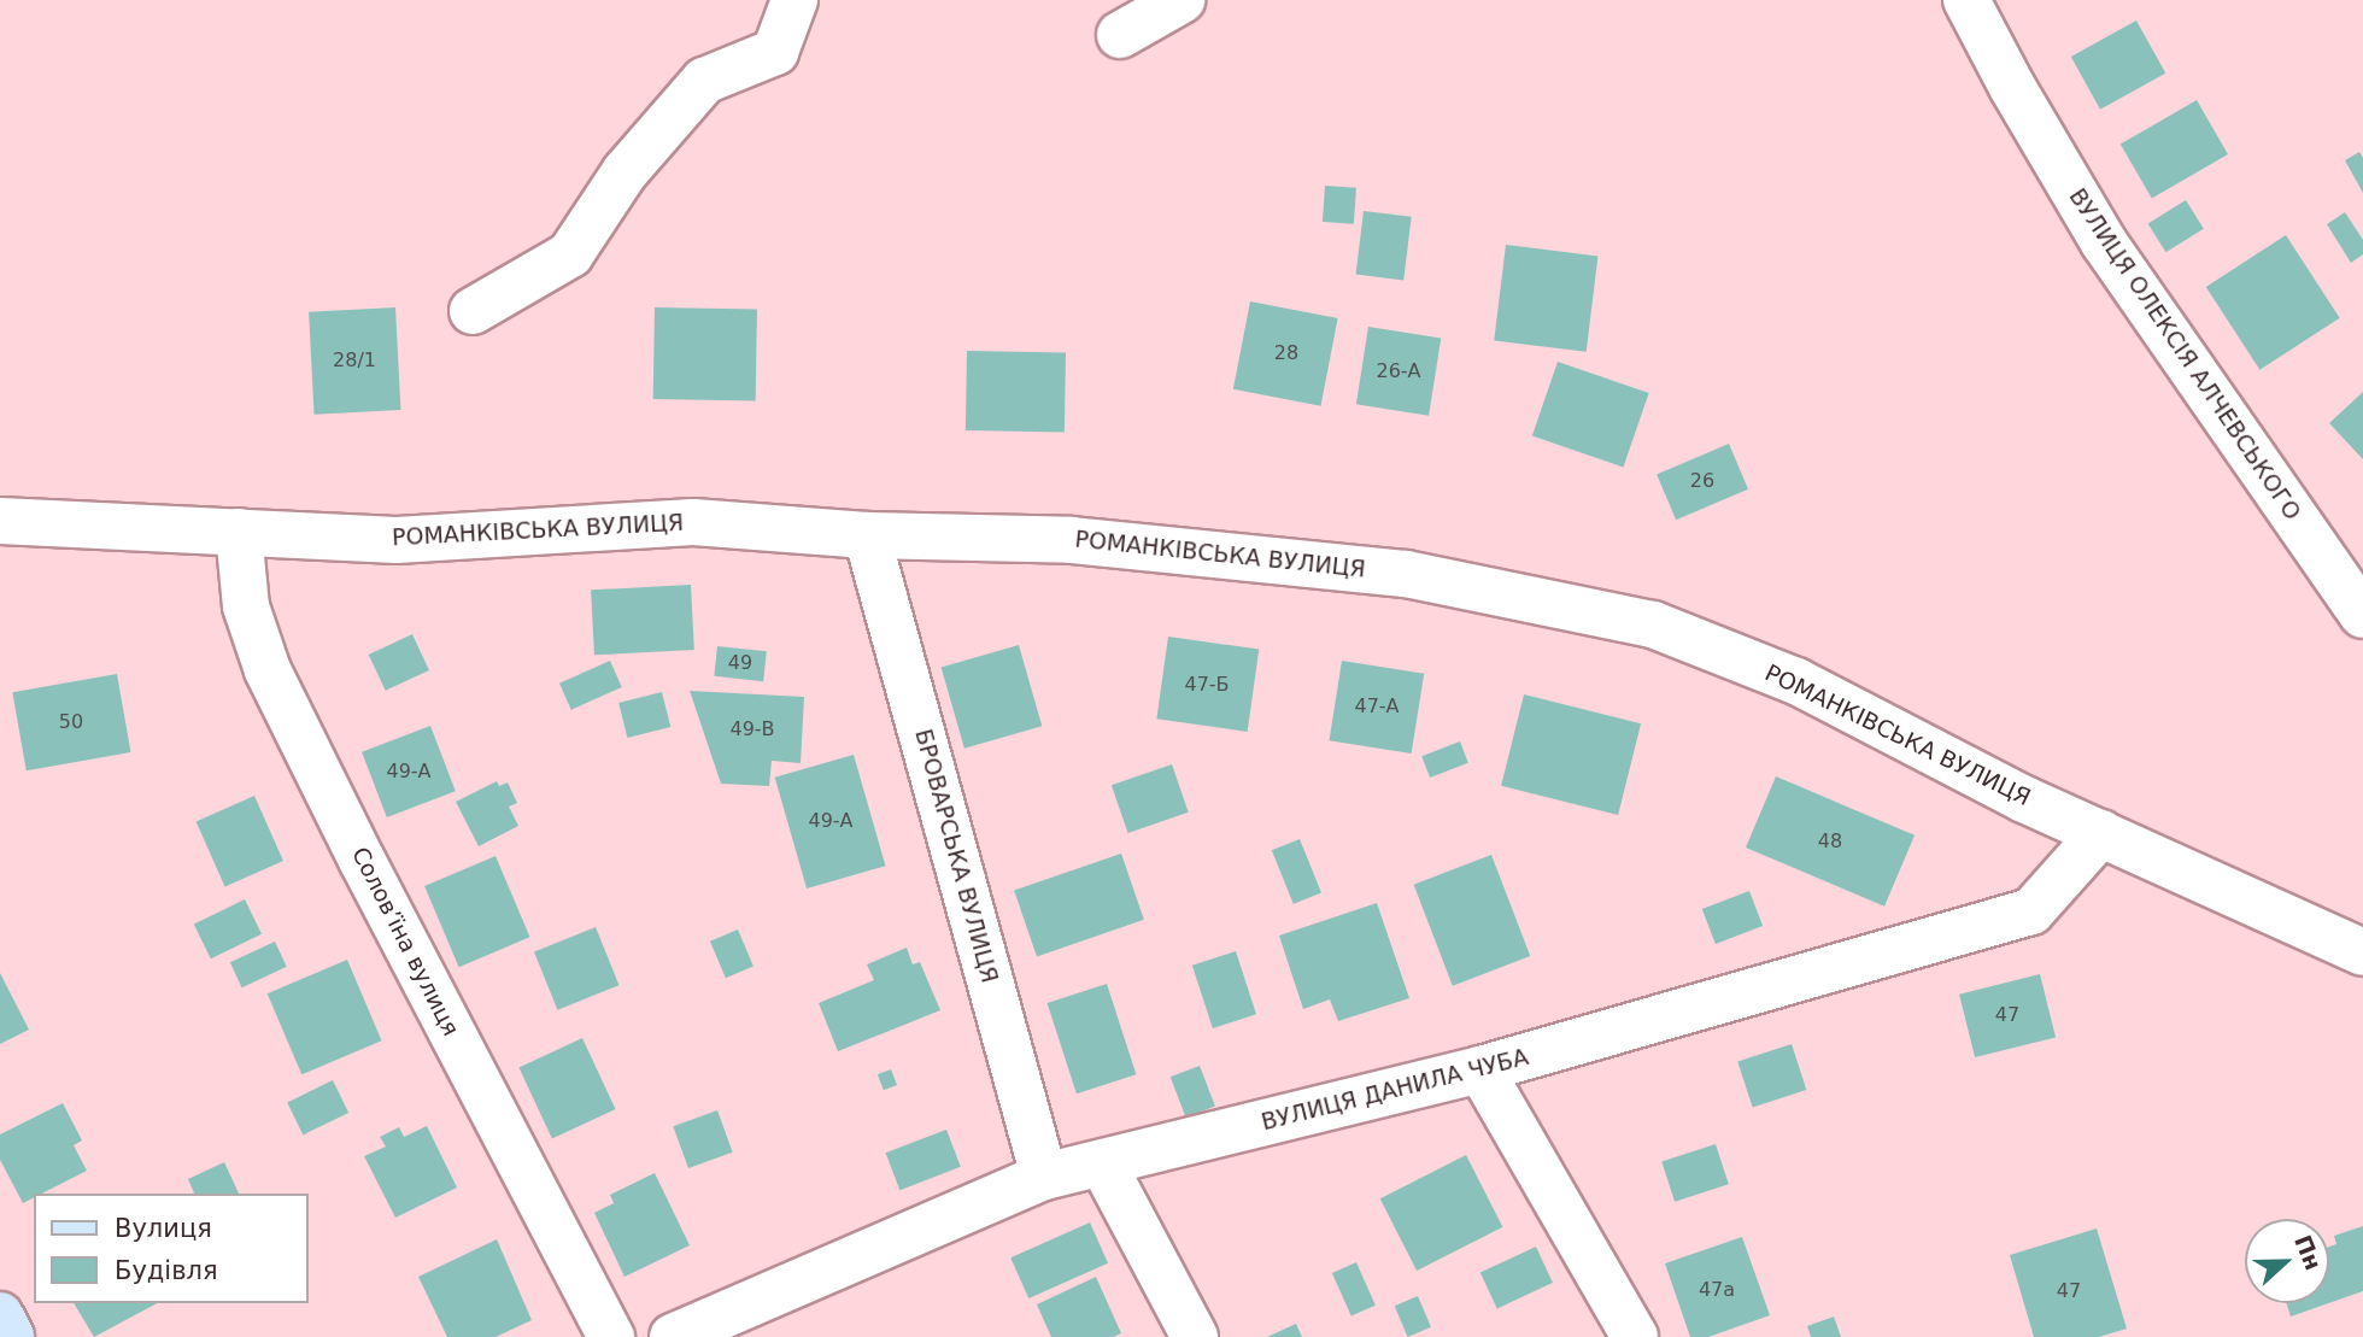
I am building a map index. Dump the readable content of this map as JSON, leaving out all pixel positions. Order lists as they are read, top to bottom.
{
  "streets": {
    "street": [
      "ВУЛИЦЯ ОЛЕКСІЯ АЛЧЕВСЬКОГО",
      "РОМАНКІВСЬКА ВУЛИЦЯ",
      "БРОВАРСЬКА ВУЛИЦЯ",
      "Соловʼїна вулиця",
      "ВУЛИЦЯ ДАНИЛА ЧУБА"
    ]
  },
  "crossings": [
    ["РОМАНКІВСЬКА ВУЛИЦЯ", "БРОВАРСЬКА ВУЛИЦЯ"],
    ["РОМАНКІВСЬКА ВУЛИЦЯ", "Соловʼїна вулиця"],
    ["РОМАНКІВСЬКА ВУЛИЦЯ", "ВУЛИЦЯ ДАНИЛА ЧУБА"],
    ["БРОВАРСЬКА ВУЛИЦЯ", "ВУЛИЦЯ ДАНИЛА ЧУБА"]
  ],
  "house_numbers": [
    "28",
    "28/1",
    "26-А",
    "26",
    "49",
    "47-Б",
    "47-А",
    "50",
    "49-В",
    "49-А",
    "49-А",
    "48",
    "47",
    "47а",
    "47"
  ],
  "legend": ["Вулиця", "Будівля"],
  "north": "right"
}
